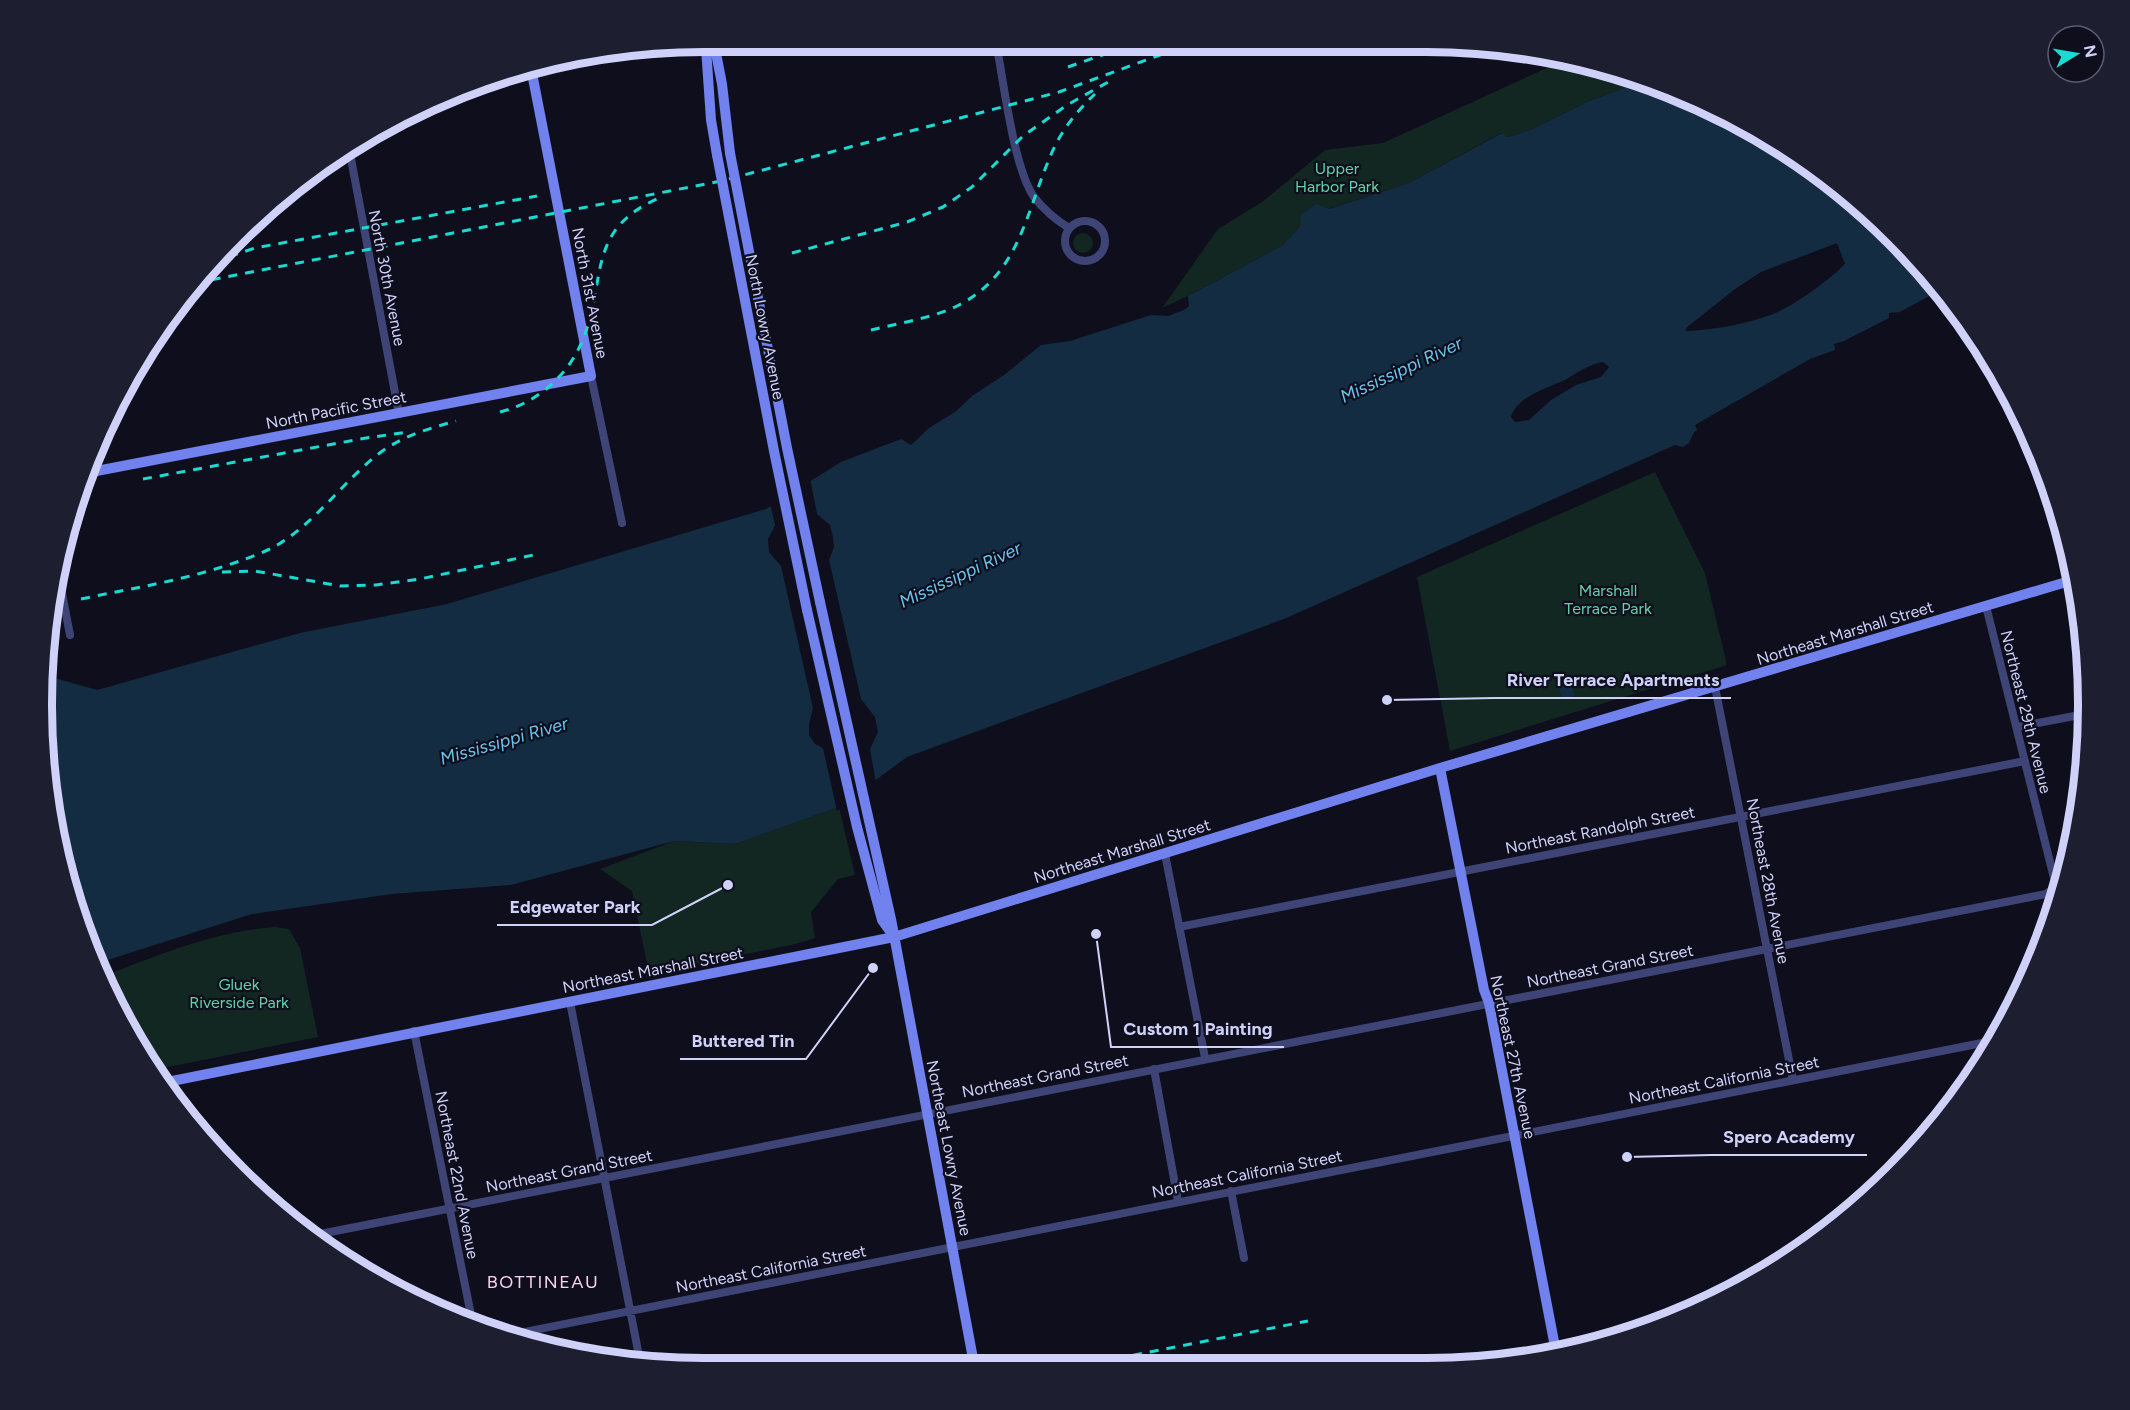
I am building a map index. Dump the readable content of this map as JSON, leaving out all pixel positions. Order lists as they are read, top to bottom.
{
  "streets": {
    "street": [
      "North 30th Avenue",
      "North 31st Avenue",
      "North Lowry Avenue",
      "North Pacific Street",
      "Northeast Marshall Street",
      "Northeast 29th Avenue",
      "Northeast Randolph Street",
      "Northeast 28th Avenue",
      "Northeast Grand Street",
      "Northeast 27th Avenue",
      "Northeast California Street",
      "Northeast Lowry Avenue",
      "Northeast 22nd Avenue"
    ]
  },
  "crossings": [
    ["North 30th Avenue", "North Pacific Street"],
    ["North 31st Avenue", "North Pacific Street"],
    ["North Lowry Avenue", "Northeast Lowry Avenue"],
    ["Northeast Marshall Street", "Northeast 29th Avenue"],
    ["Northeast Marshall Street", "Northeast 28th Avenue"],
    ["Northeast Marshall Street", "Northeast 27th Avenue"],
    ["Northeast Marshall Street", "Northeast Lowry Avenue"],
    ["Northeast Marshall Street", "Northeast 22nd Avenue"],
    ["Northeast 29th Avenue", "Northeast Randolph Street"],
    ["Northeast Randolph Street", "Northeast 28th Avenue"],
    ["Northeast Randolph Street", "Northeast 27th Avenue"],
    ["Northeast 28th Avenue", "Northeast Grand Street"],
    ["Northeast 28th Avenue", "Northeast California Street"],
    ["Northeast Grand Street", "Northeast 27th Avenue"],
    ["Northeast Grand Street", "Northeast Lowry Avenue"],
    ["Northeast Grand Street", "Northeast 22nd Avenue"],
    ["Northeast 27th Avenue", "Northeast California Street"],
    ["Northeast California Street", "Northeast Lowry Avenue"]
  ],
  "districts": ["BOTTINEAU"],
  "water": ["Mississippi River"],
  "parks": ["Upper Harbor Park", "Marshall Terrace Park", "Gluek Riverside Park"],
  "places": [
    "River Terrace Apartments",
    "Edgewater Park",
    "Custom 1 Painting",
    "Buttered Tin",
    "Spero Academy"
  ],
  "north": "right"
}
